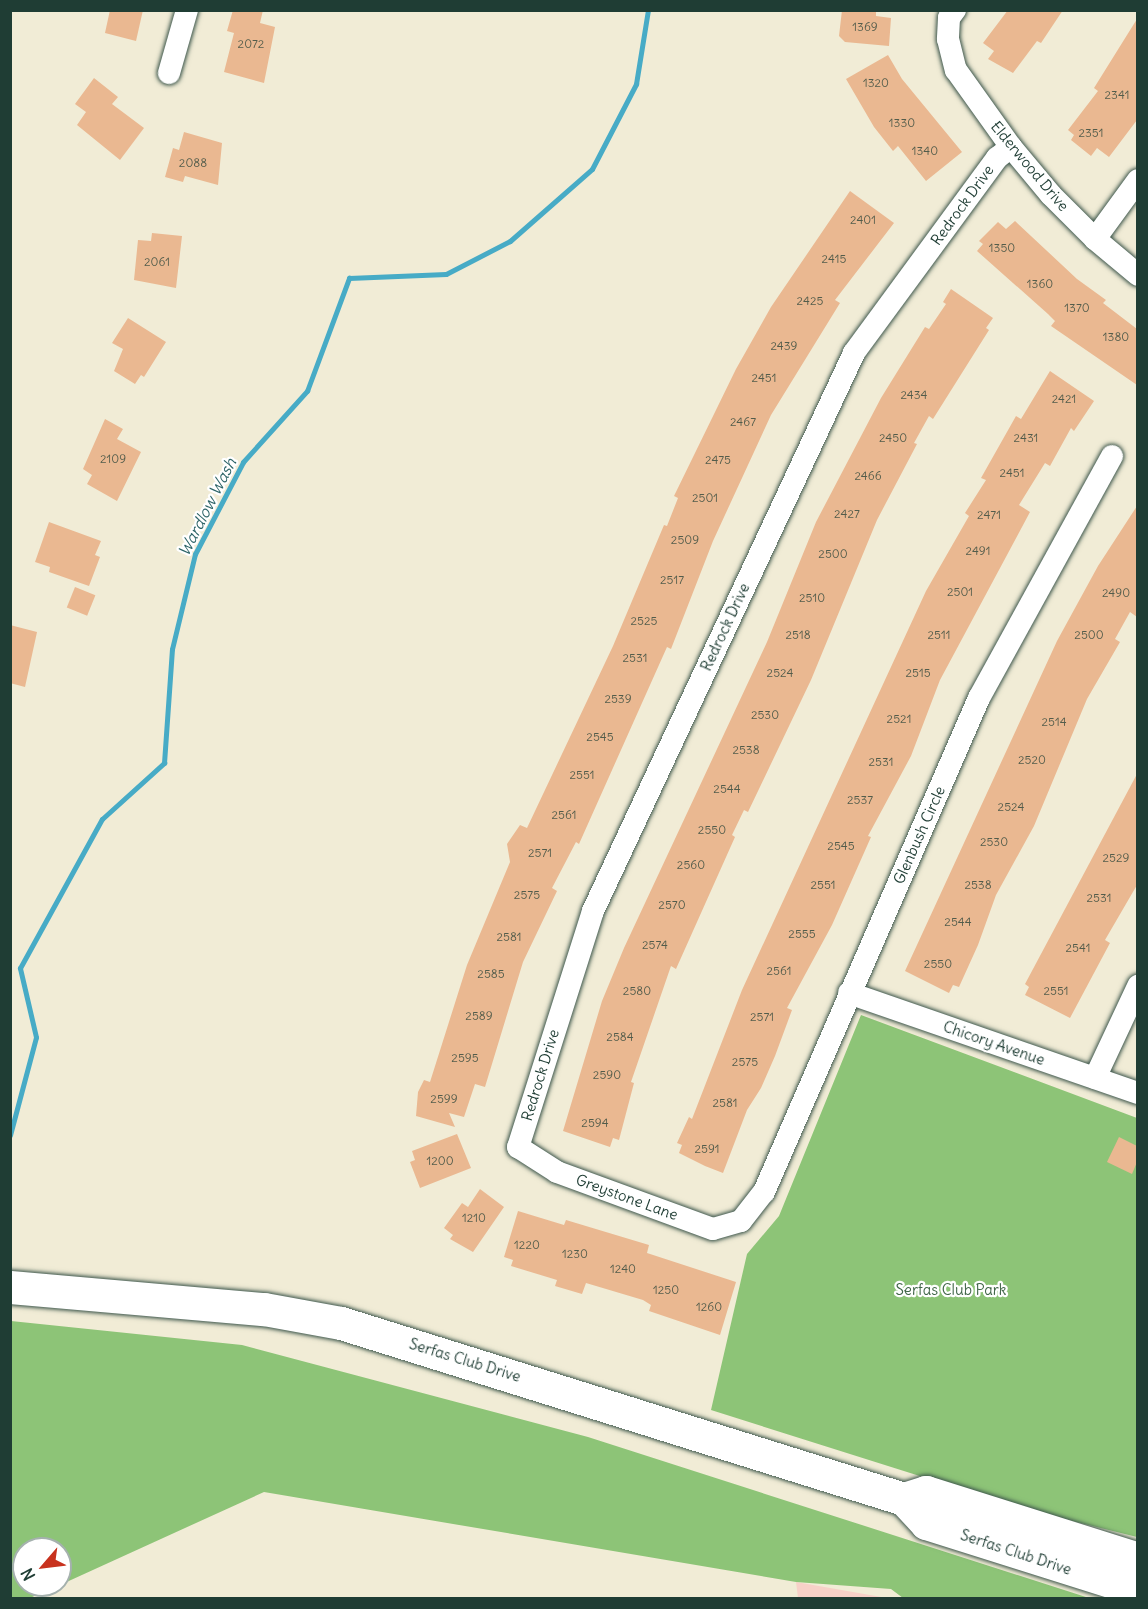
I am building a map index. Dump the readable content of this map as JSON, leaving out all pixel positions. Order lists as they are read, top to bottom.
{
  "streets": {
    "main road": ["Serfas Club Drive"],
    "street": [
      "Elderwood Drive",
      "Redrock Drive",
      "Glenbush Circle",
      "Chicory Avenue",
      "Greystone Lane"
    ]
  },
  "crossings": [
    ["Elderwood Drive", "Redrock Drive"],
    ["Redrock Drive", "Greystone Lane"],
    ["Glenbush Circle", "Chicory Avenue"],
    ["Glenbush Circle", "Greystone Lane"]
  ],
  "water": ["Wardlow Wash"],
  "parks": ["Serfas Club Park"],
  "house_numbers": [
    "1369",
    "2072",
    "1320",
    "2341",
    "1330",
    "2351",
    "1340",
    "2088",
    "2401",
    "1350",
    "2415",
    "2061",
    "1360",
    "2425",
    "1370",
    "1380",
    "2439",
    "2451",
    "2434",
    "2421",
    "2467",
    "2450",
    "2431",
    "2109",
    "2475",
    "2451",
    "2466",
    "2501",
    "2427",
    "2471",
    "2509",
    "2491",
    "2500",
    "2517",
    "2501",
    "2490",
    "2510",
    "2525",
    "2518",
    "2511",
    "2500",
    "2531",
    "2524",
    "2515",
    "2539",
    "2530",
    "2521",
    "2514",
    "2545",
    "2538",
    "2520",
    "2531",
    "2551",
    "2544",
    "2537",
    "2524",
    "2561",
    "2550",
    "2530",
    "2545",
    "2571",
    "2529",
    "2560",
    "2551",
    "2538",
    "2575",
    "2531",
    "2570",
    "2544",
    "2555",
    "2581",
    "2574",
    "2541",
    "2550",
    "2561",
    "2585",
    "2580",
    "2551",
    "2589",
    "2571",
    "2584",
    "2595",
    "2575",
    "2590",
    "2599",
    "2581",
    "2594",
    "2591",
    "1200",
    "1210",
    "1220",
    "1230",
    "1240",
    "1250",
    "1260"
  ],
  "north": "bottom left"
}
